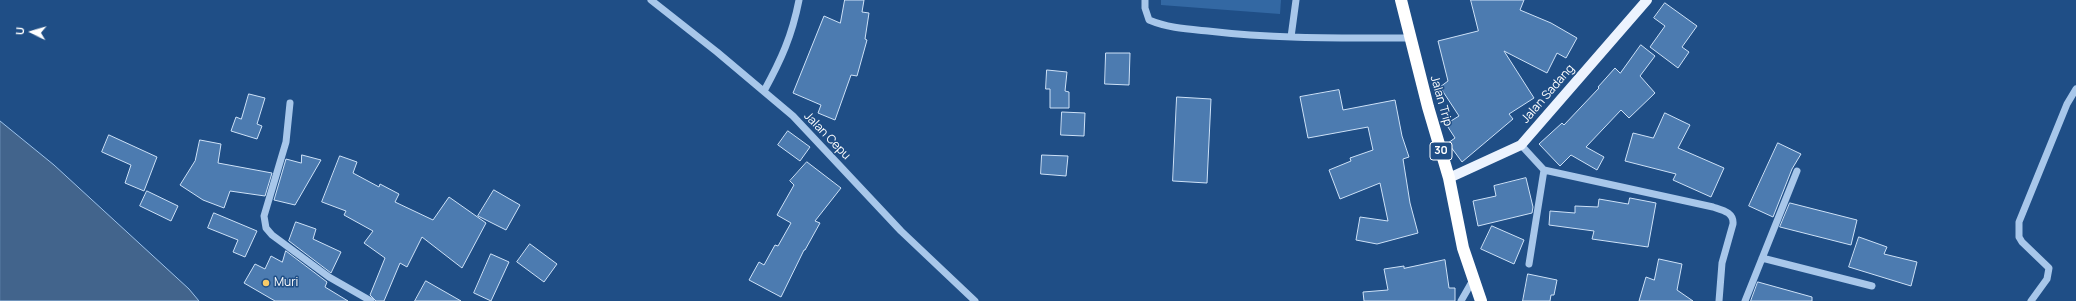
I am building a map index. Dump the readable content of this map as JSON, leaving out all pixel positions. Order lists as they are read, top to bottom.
{
  "streets": {
    "highway": ["Jalan Trip", "30"],
    "main road": ["Jalan Sadang"],
    "street": ["Jalan Cepu"]
  },
  "crossings": [
    ["Jalan Sadang", "Jalan Trip"]
  ],
  "places": ["Muri"],
  "north": "left"
}
